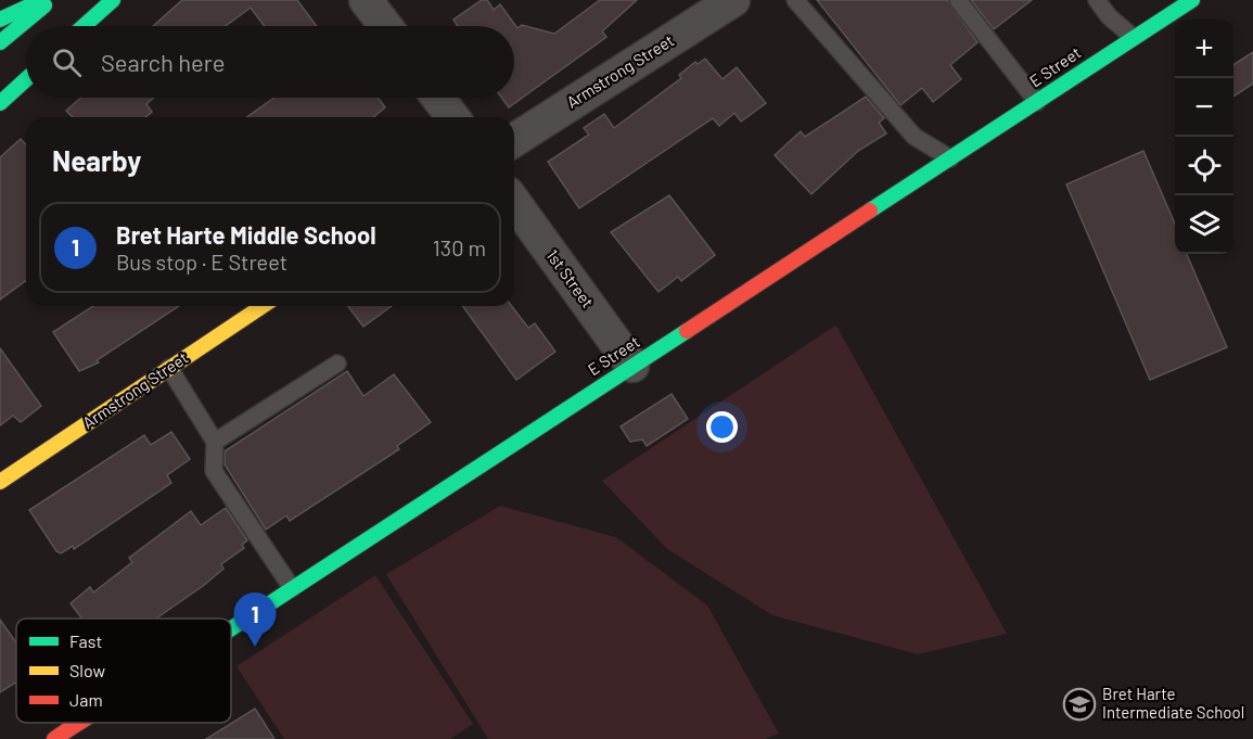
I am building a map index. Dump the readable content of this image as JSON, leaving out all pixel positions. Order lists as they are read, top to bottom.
{
  "streets": {
    "street": ["E Street", "Armstrong Street", "1st Street"]
  },
  "crossings": [
    ["E Street", "1st Street"]
  ],
  "places": {
    "school or university": ["Bret Harte Intermediate School"]
  },
  "legend": ["Fast", "Slow", "Jam"],
  "page": {
    "map_buttons": ["+", "−"],
    "search": "Search here",
    "heading": "Nearby",
    "list": [
      {
        "mark": "1",
        "name": "Bret Harte Middle School",
        "note": "Bus stop · E Street",
        "value": "130 m"
      }
    ],
    "pins": "1"
  }
}
